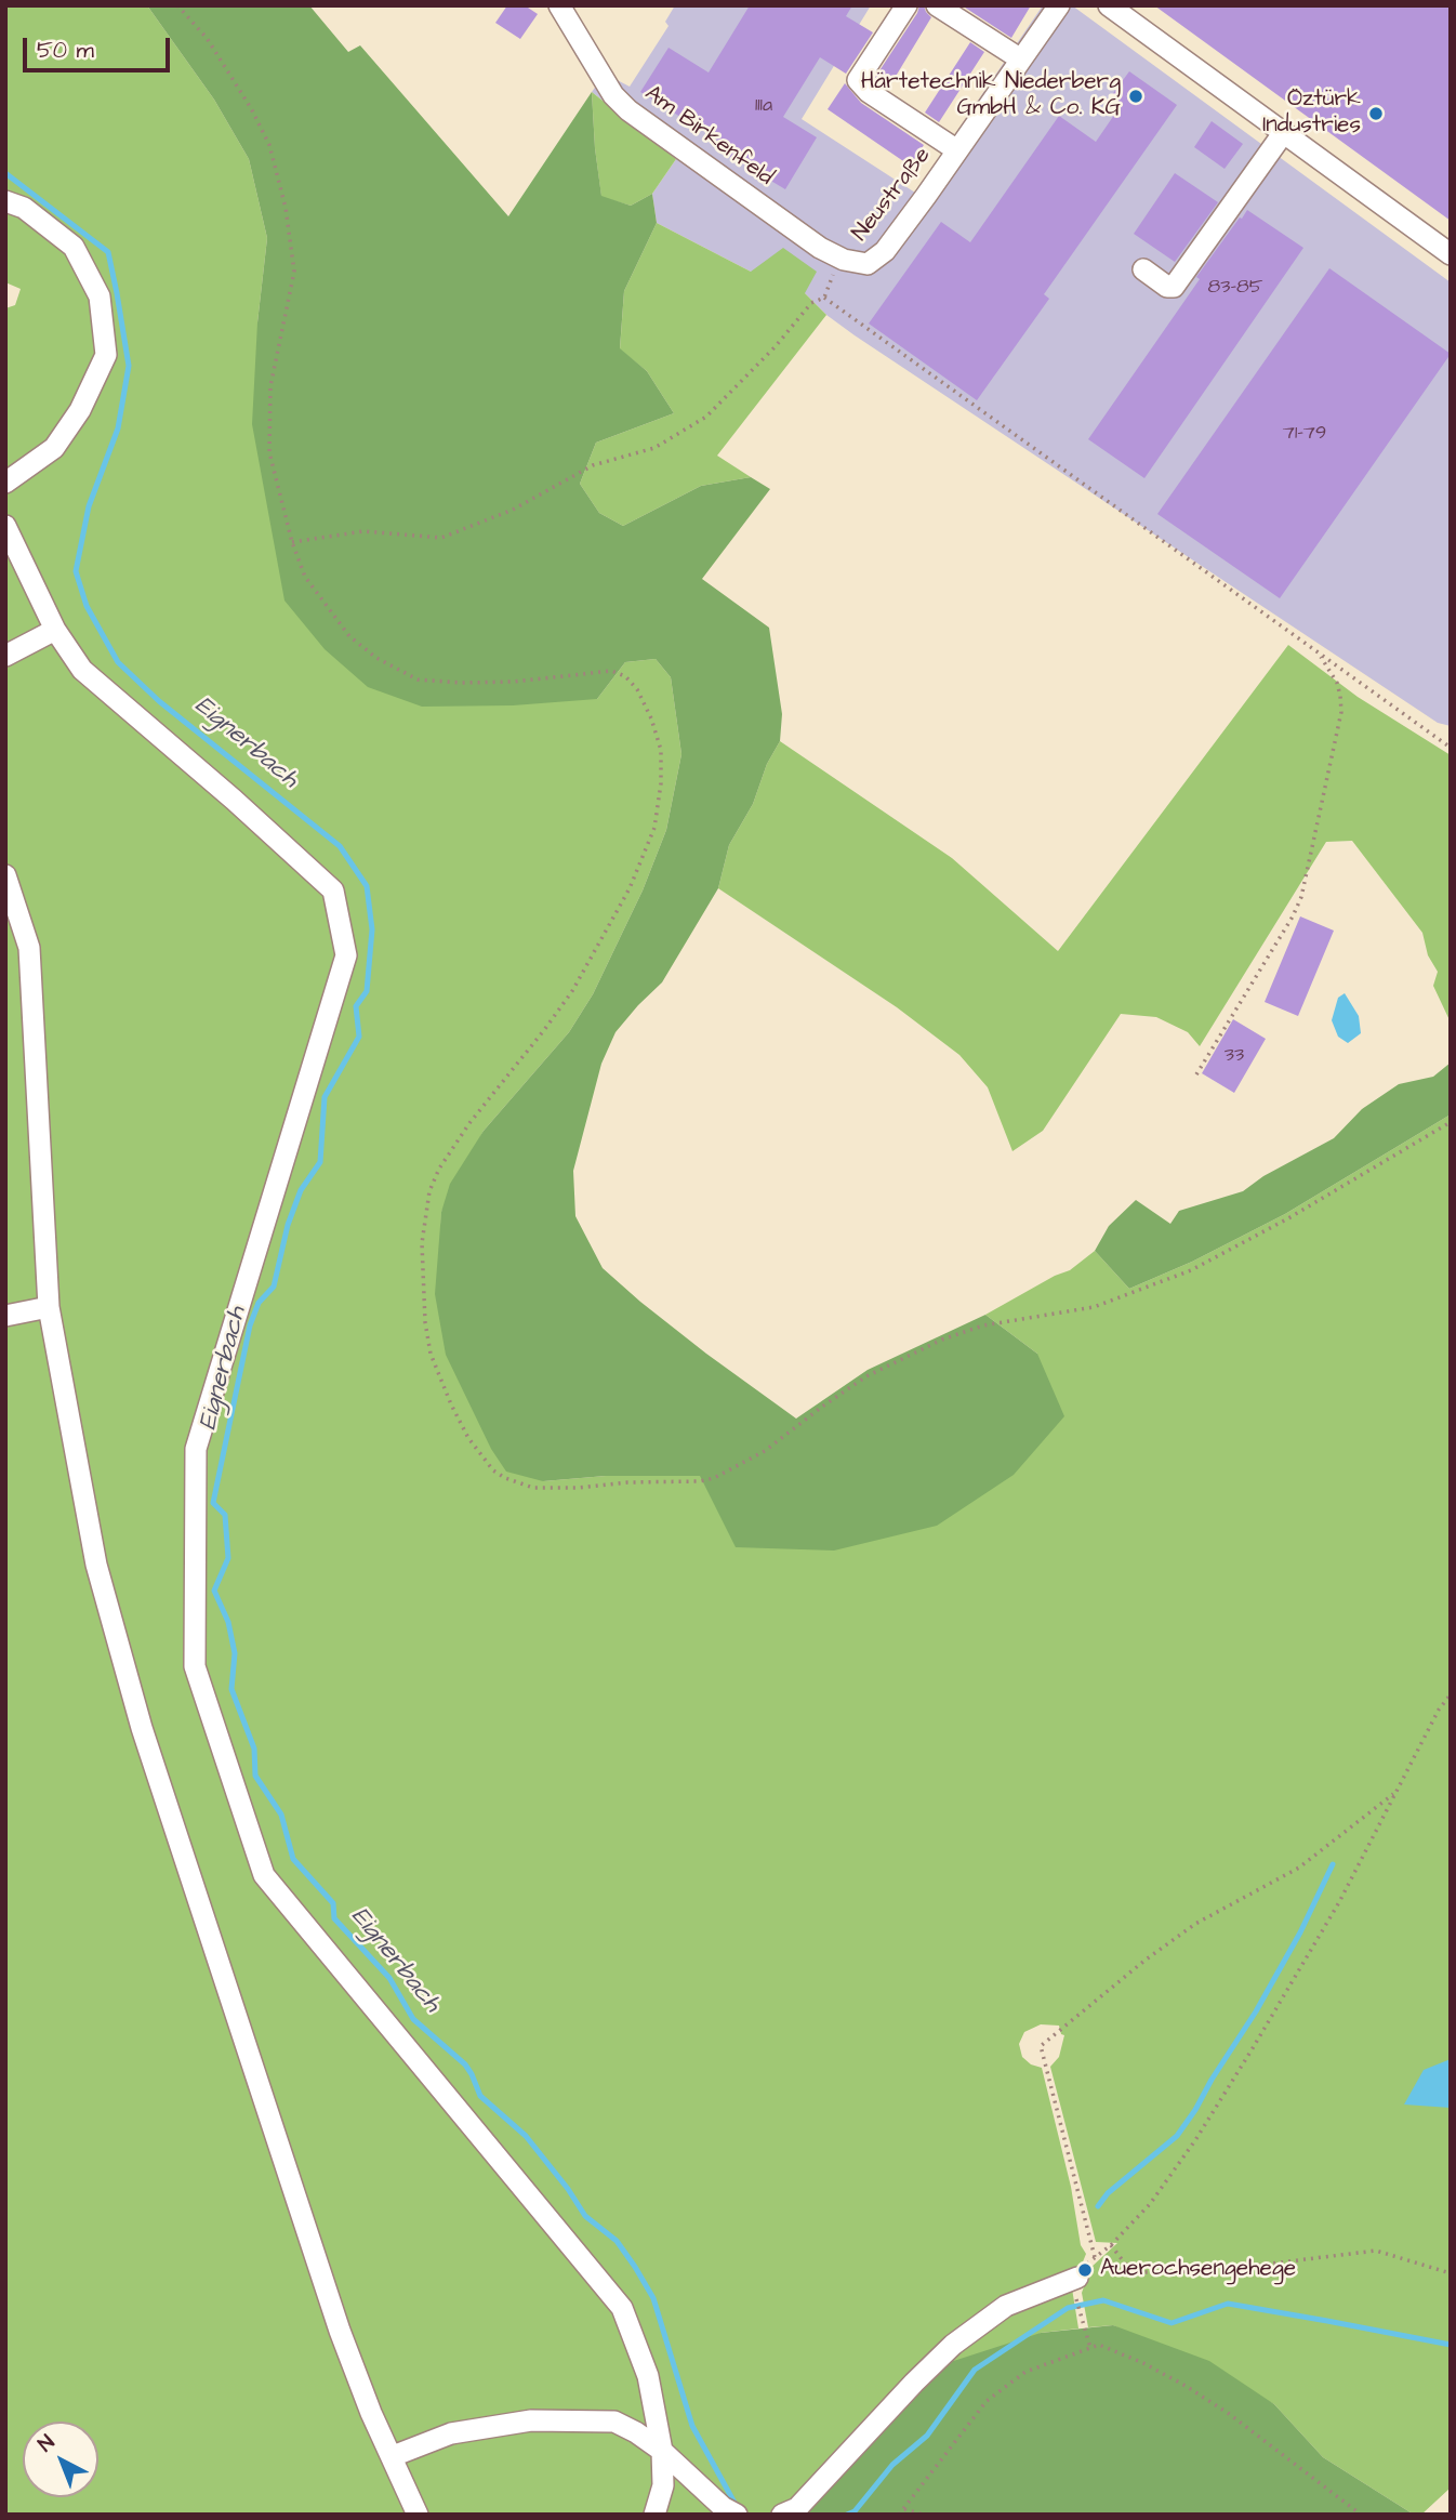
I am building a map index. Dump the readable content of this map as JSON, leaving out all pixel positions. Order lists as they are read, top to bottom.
{
  "streets": {
    "street": ["Am Birkenfeld", "Neustraße"]
  },
  "crossings": [
    ["Am Birkenfeld", "Neustraße"]
  ],
  "water": ["Eignerbach"],
  "places": ["Härtetechnik Niederberg GmbH & Co. KG", "Öztürk Industries", "Auerochsengehege"],
  "house_numbers": [
    "111a",
    "83-85",
    "71-79",
    "33"
  ],
  "scale_bar": "50 m",
  "north": "top left"
}
